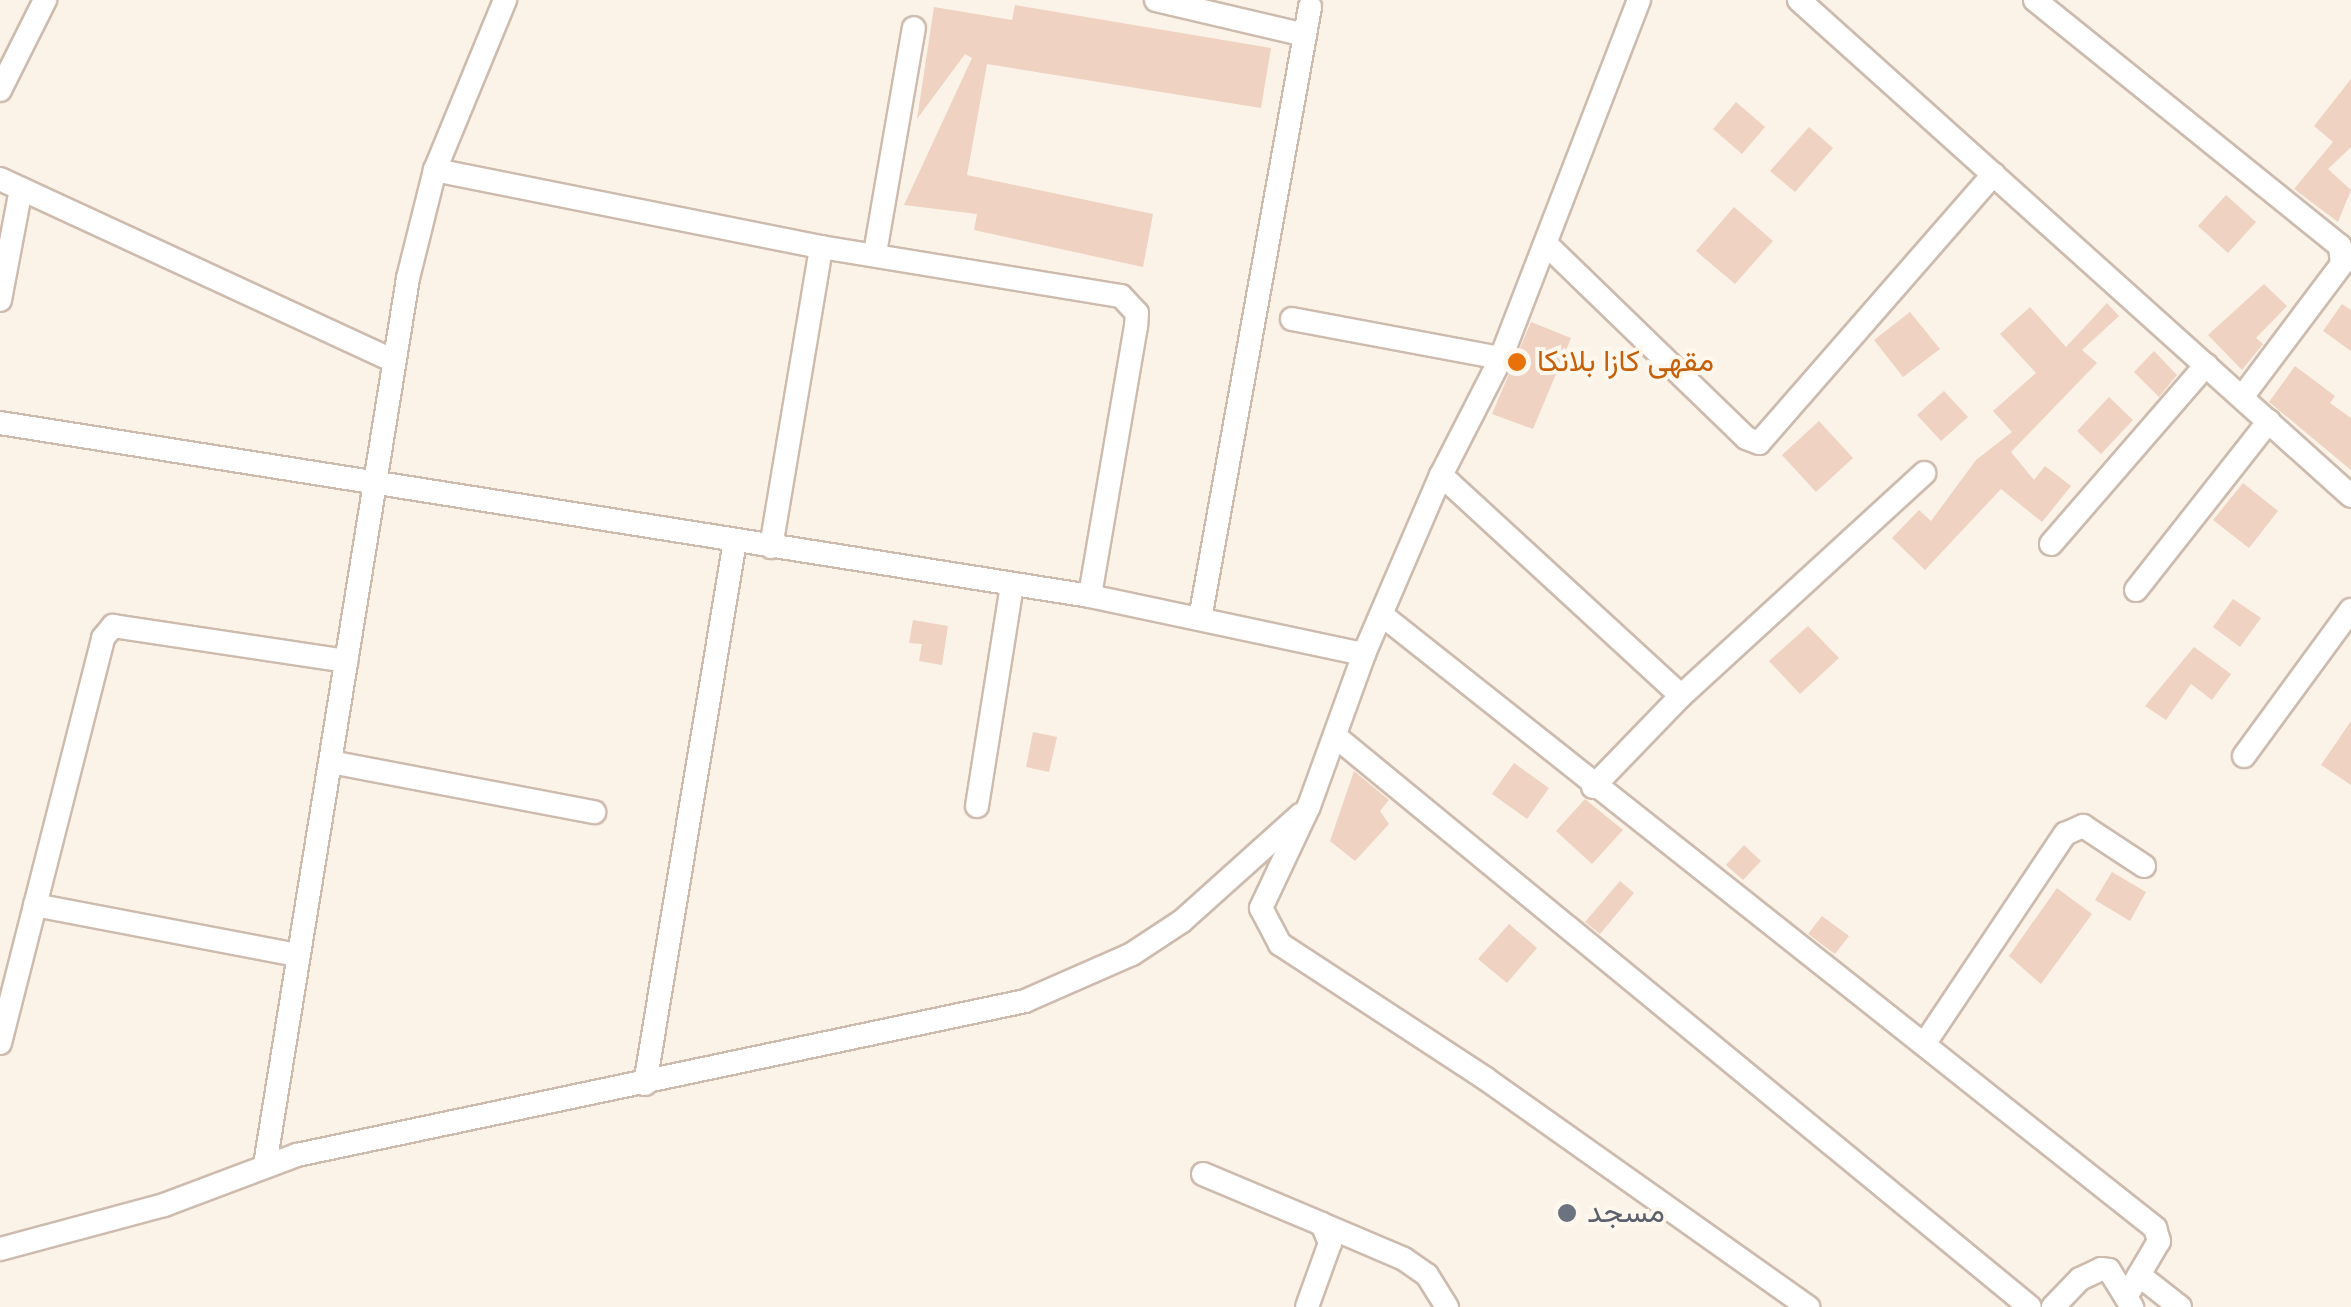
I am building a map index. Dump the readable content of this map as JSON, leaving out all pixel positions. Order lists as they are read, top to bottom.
{
  "places": ["مقهى كازا بلانكا", "مسجد"]
}
